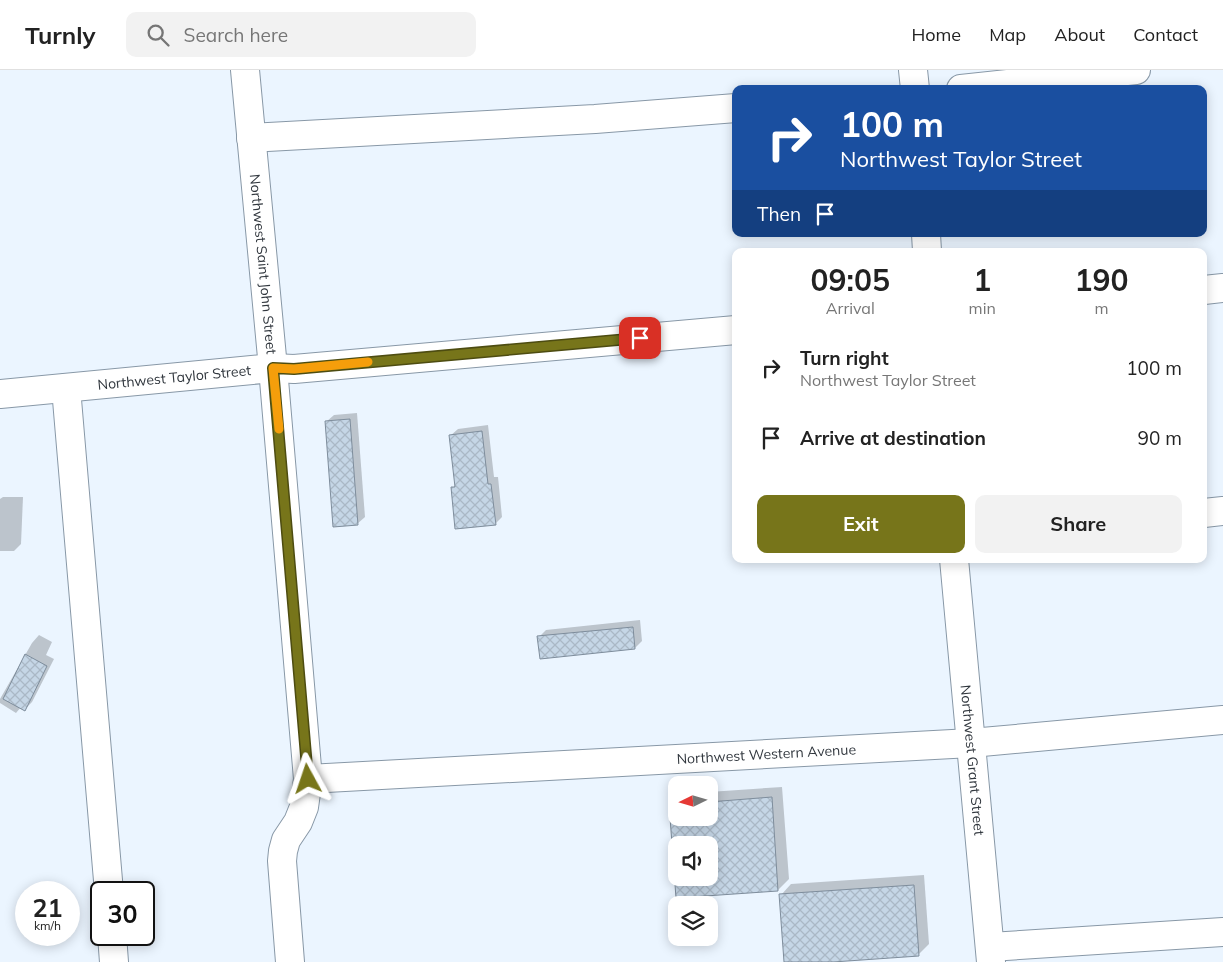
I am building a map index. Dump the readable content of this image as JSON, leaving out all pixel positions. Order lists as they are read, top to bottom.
{
  "streets": {
    "street": [
      "Northwest Saint John Street",
      "Northwest Taylor Street",
      "Northwest Western Avenue",
      "Northwest Grant Street"
    ]
  },
  "crossings": [
    ["Northwest Saint John Street", "Northwest Taylor Street"],
    ["Northwest Saint John Street", "Northwest Western Avenue"],
    ["Northwest Western Avenue", "Northwest Grant Street"]
  ],
  "north": "left",
  "page": {
    "header": "Turnly",
    "search": "Search here",
    "nav": [
      "Home",
      "Map",
      "About",
      "Contact"
    ],
    "turn": ["100 m", "Northwest Taylor Street"],
    "then": "Then",
    "eta": [
      "09:05",
      "Arrival",
      "1",
      "min",
      "190",
      "m"
    ],
    "list": [
      {
        "name": "Turn right",
        "note": "Northwest Taylor Street",
        "value": "100 m"
      },
      {
        "name": "Arrive at destination",
        "value": "90 m"
      }
    ],
    "buttons": ["Exit", "Share"],
    "speed": "21 km/h",
    "limit": "30"
  }
}
